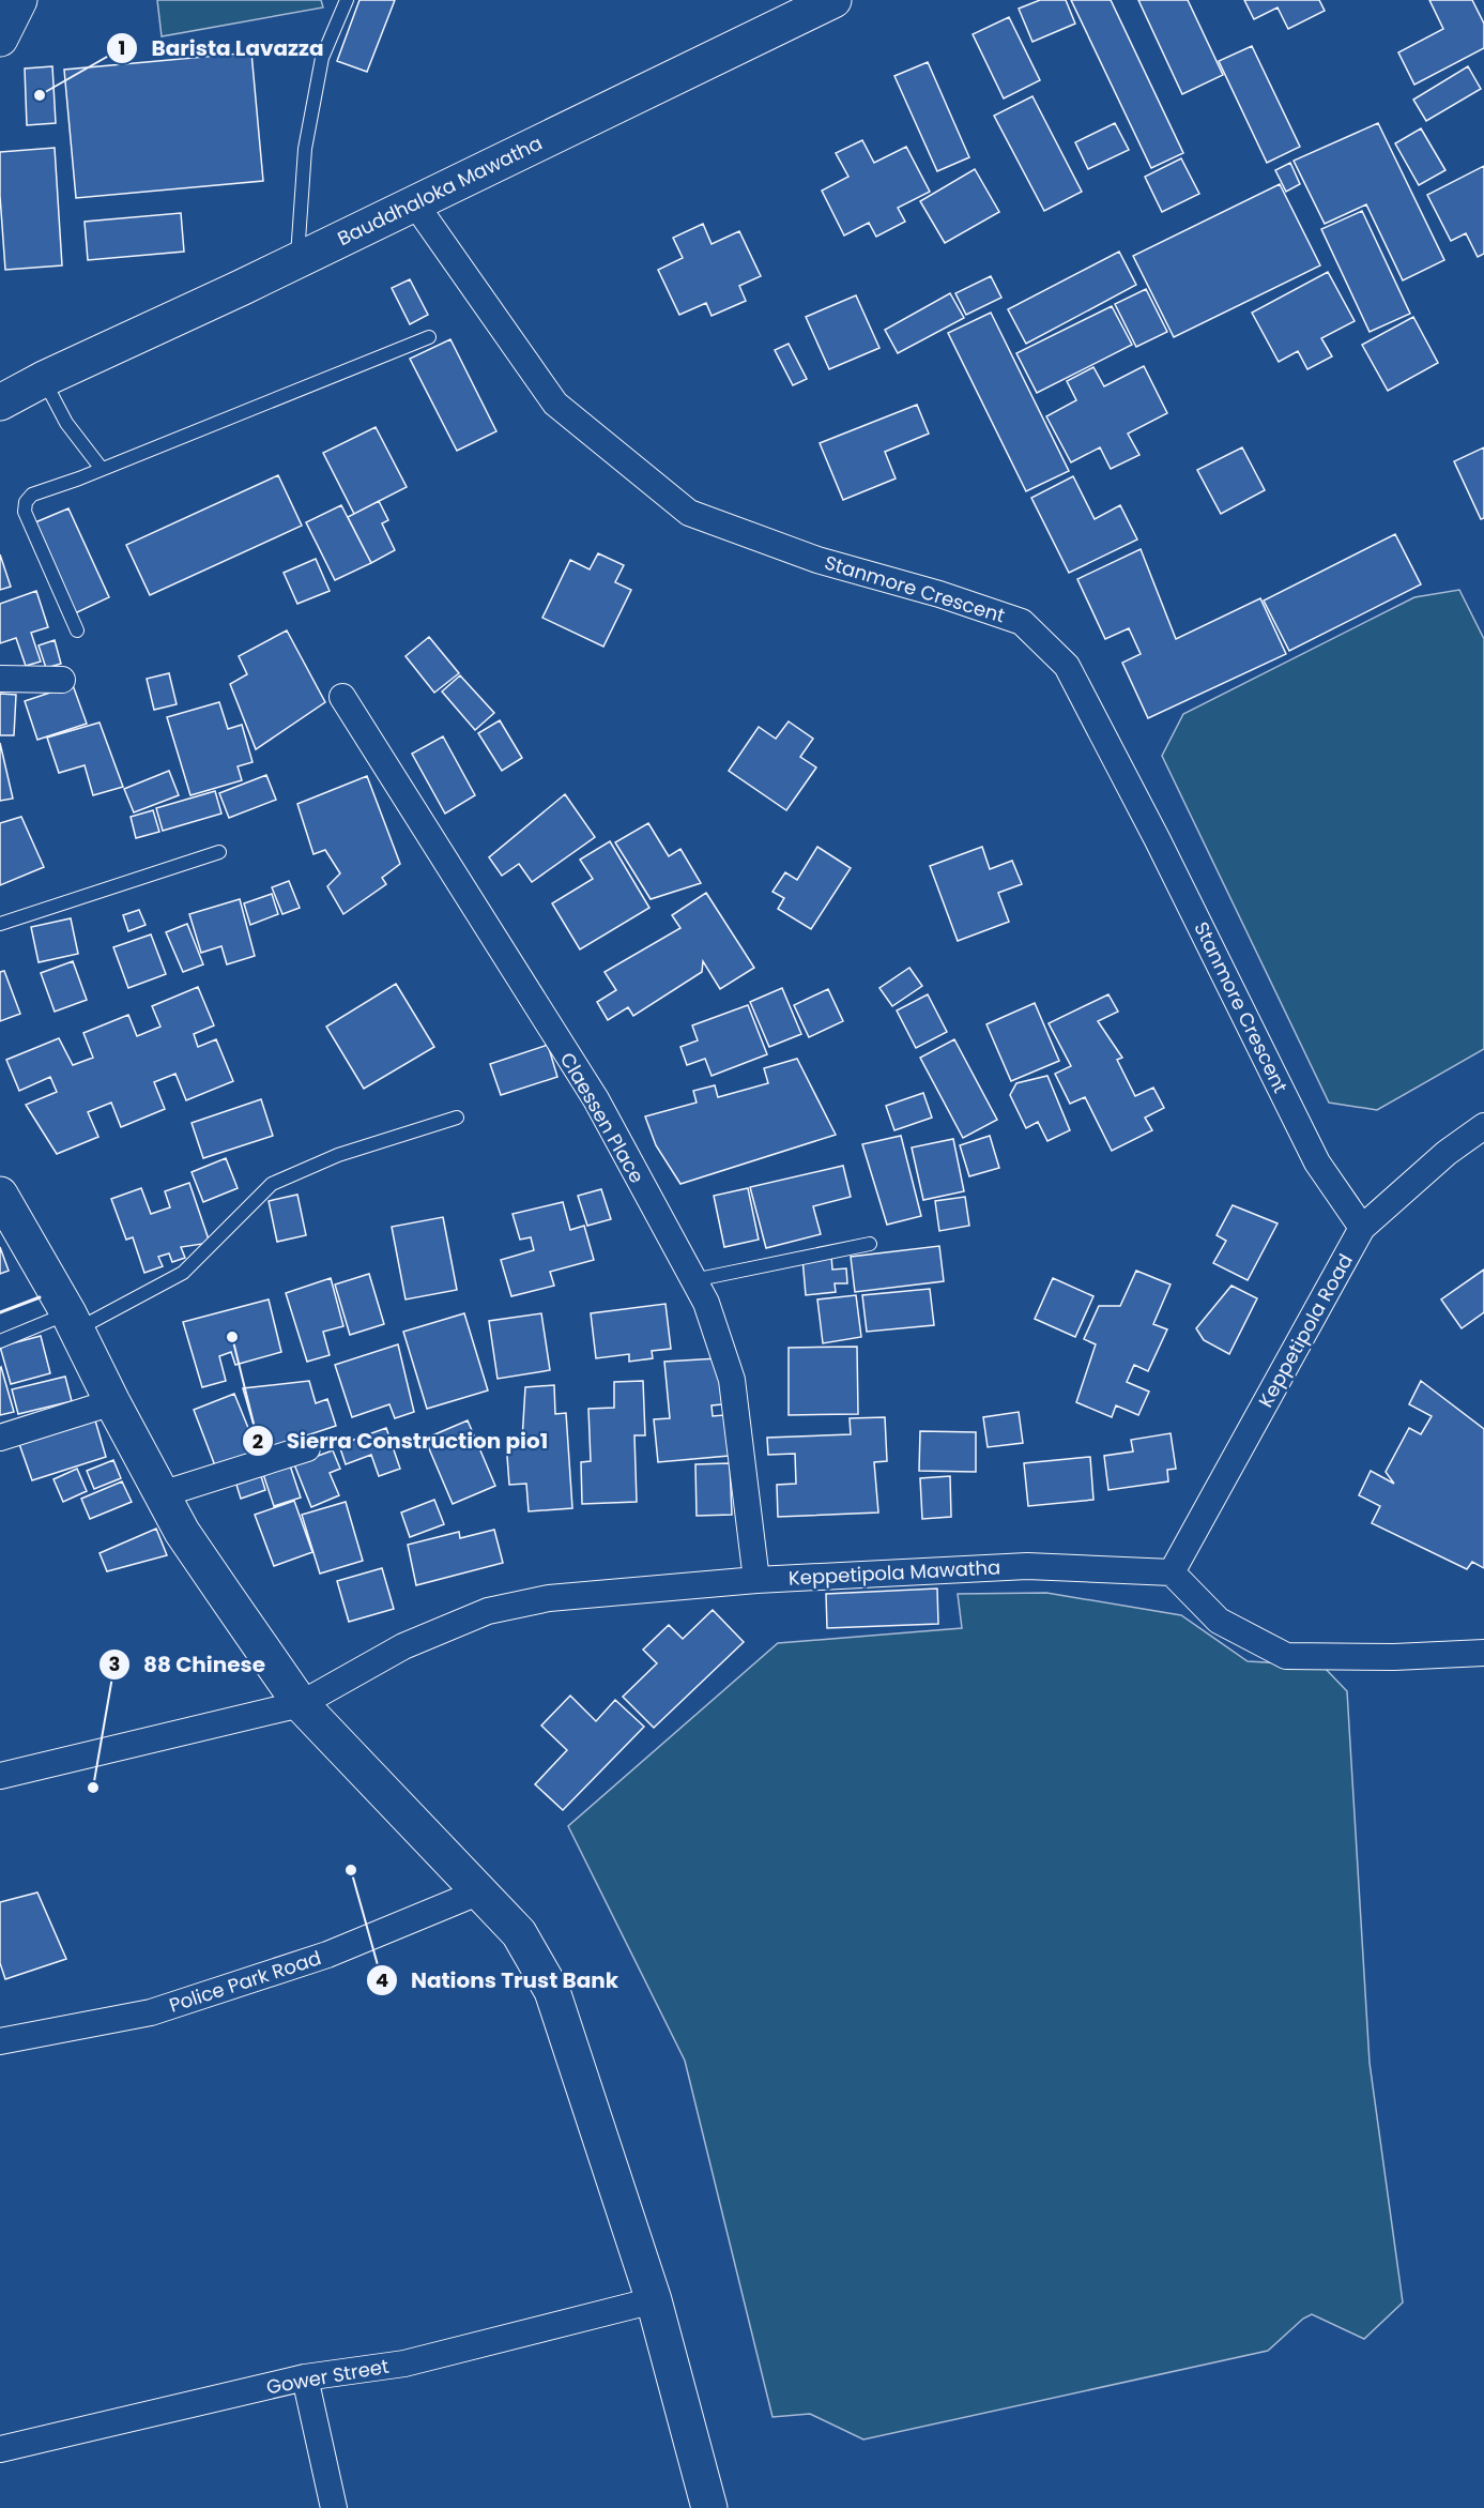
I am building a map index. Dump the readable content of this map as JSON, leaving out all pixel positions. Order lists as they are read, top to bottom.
{
  "streets": {
    "main road": ["Bauddhaloka Mawatha"],
    "street": [
      "Stanmore Crescent",
      "Claessen Place",
      "Keppetipola Road",
      "Keppetipola Mawatha",
      "Police Park Road",
      "Gower Street"
    ]
  },
  "crossings": [
    ["Bauddhaloka Mawatha", "Stanmore Crescent"],
    ["Stanmore Crescent", "Keppetipola Road"],
    ["Claessen Place", "Keppetipola Mawatha"],
    ["Keppetipola Road", "Keppetipola Mawatha"]
  ],
  "places": [
    "Barista Lavazza",
    "Sierra Construction pio1",
    "88 Chinese",
    "Nations Trust Bank"
  ]
}
